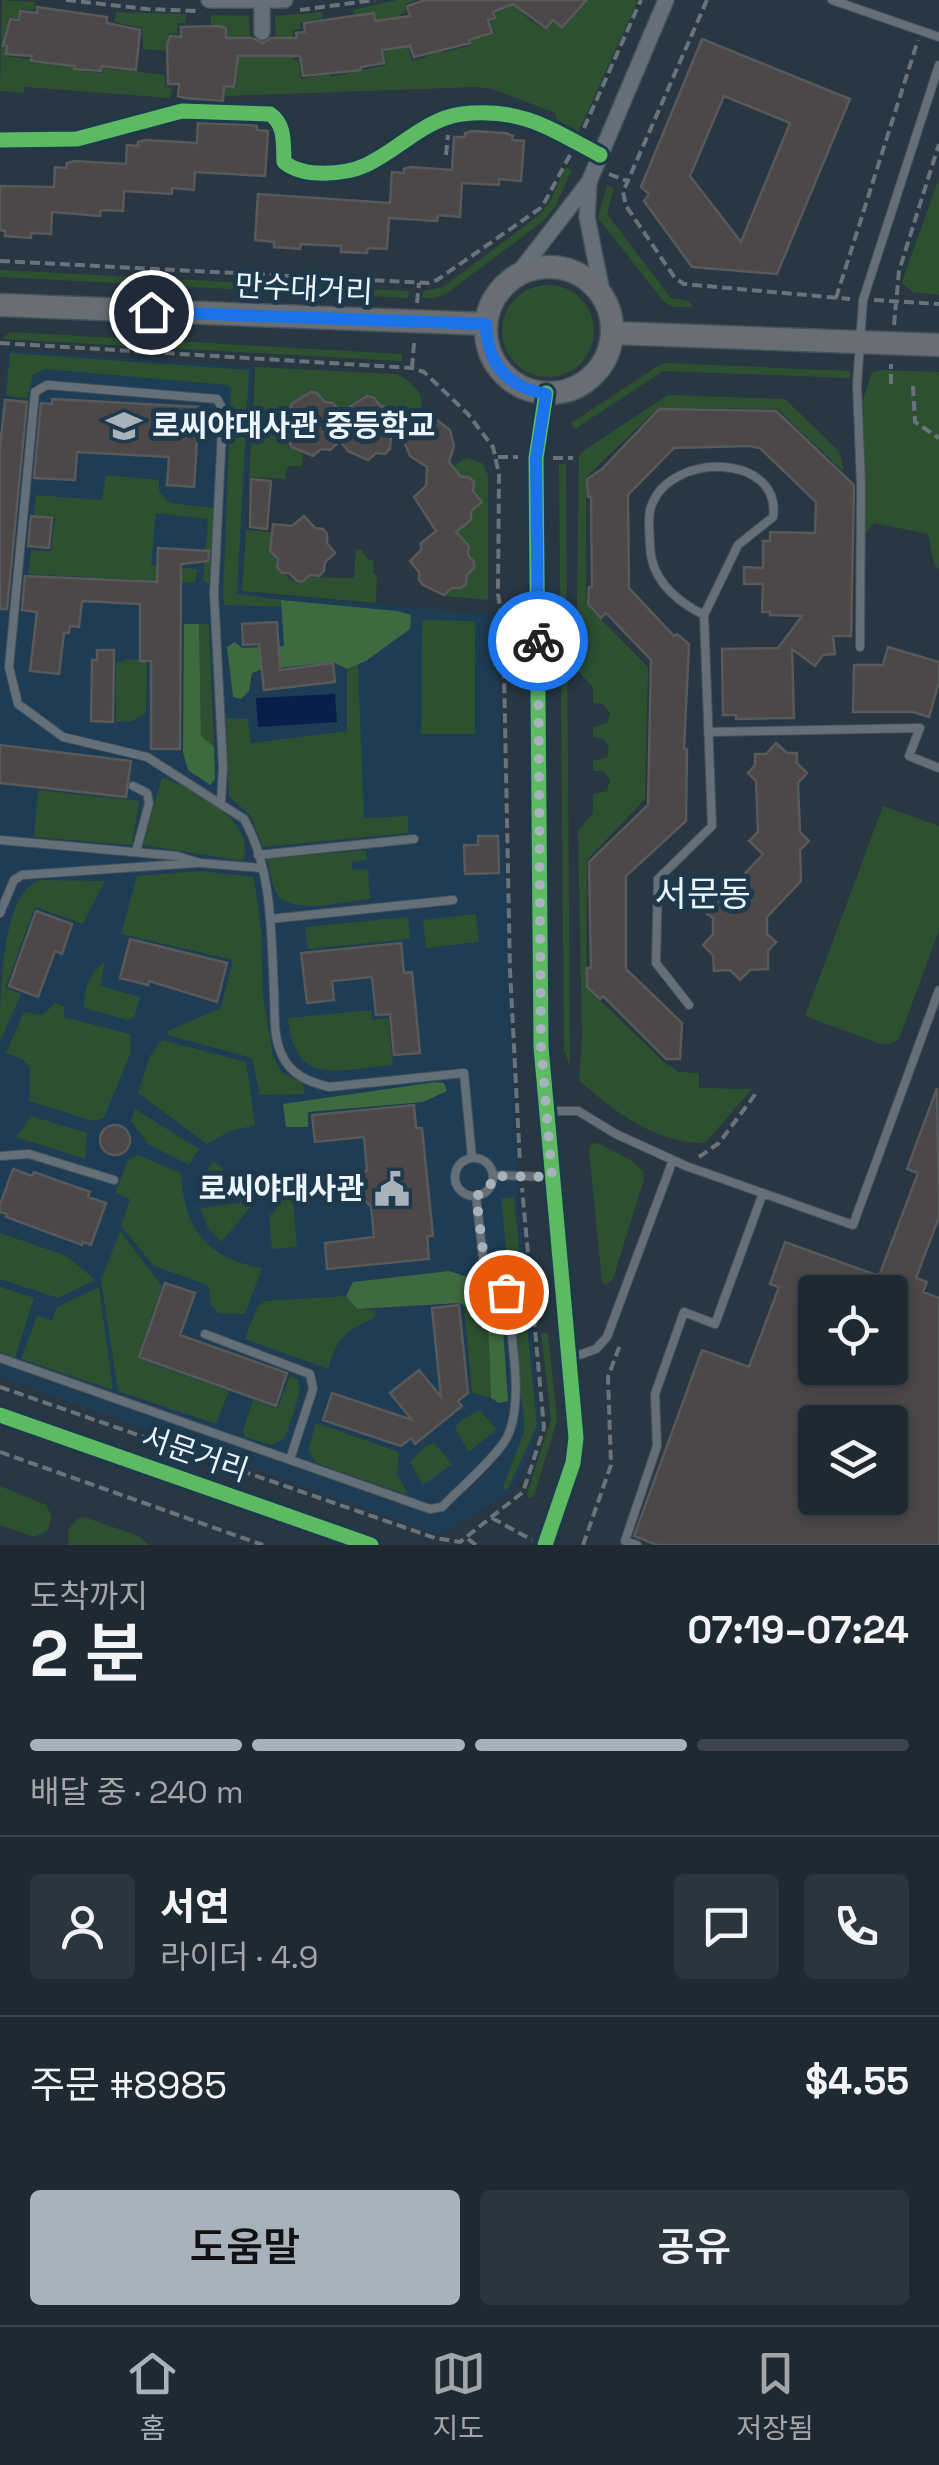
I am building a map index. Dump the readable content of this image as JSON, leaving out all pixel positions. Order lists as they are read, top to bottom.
{
  "streets": {
    "main road": ["만수대거리"],
    "street": ["서문거리"]
  },
  "districts": ["서문동"],
  "places": {
    "school or university": ["로씨야대사관 중등학교"],
    "public building": ["로씨야대사관"]
  },
  "page": {
    "heading": ["2 분", "도착까지", "07:19–07:24"],
    "panel": [
      "서연",
      "라이더 · 4.9",
      "주문 #8985",
      "$4.55"
    ],
    "bar": "배달 중 · 240 m",
    "buttons": ["도움말", "공유"],
    "tabs": ["홈", "지도", "저장됨"]
  }
}
